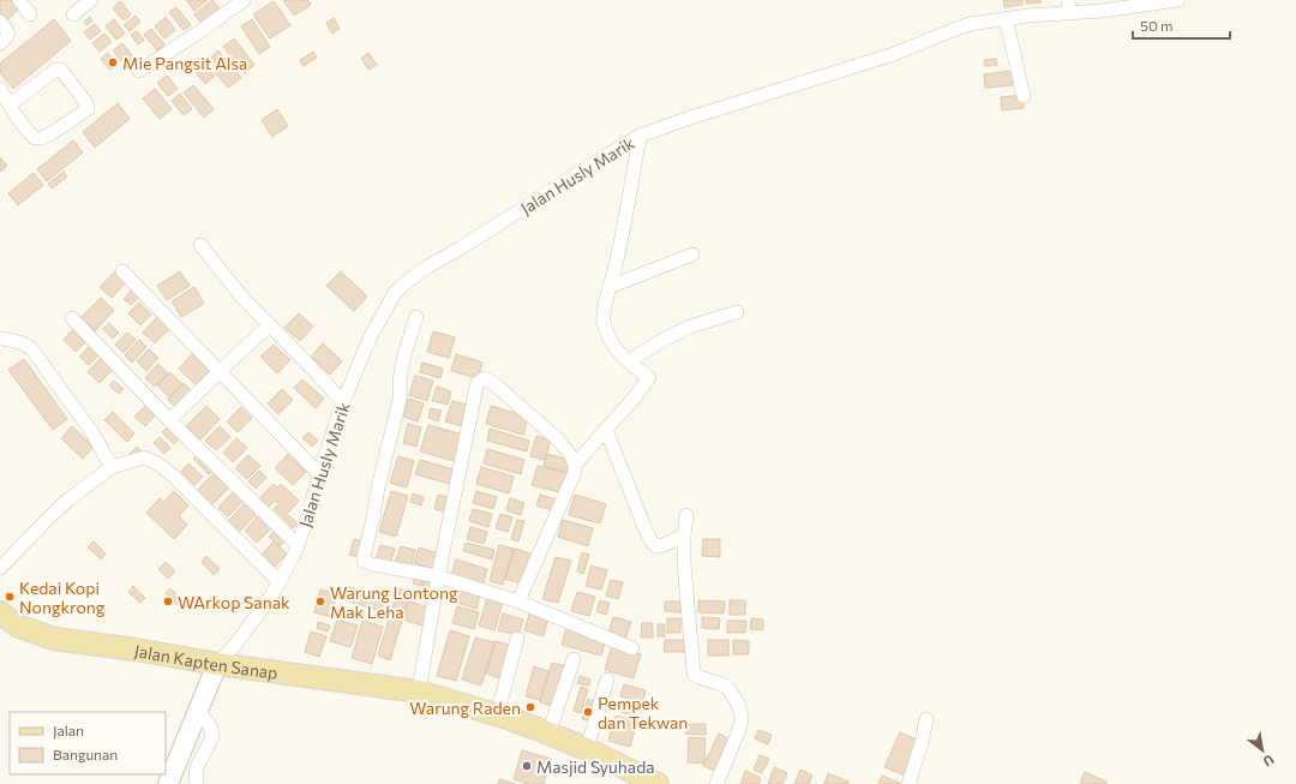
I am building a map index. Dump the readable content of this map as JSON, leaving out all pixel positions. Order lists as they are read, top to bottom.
{
  "streets": {
    "main road": ["Jalan Kapten Sanap"],
    "street": ["Jalan Husly Marik"]
  },
  "crossings": [
    ["Jalan Husly Marik", "Jalan Kapten Sanap"]
  ],
  "places": [
    "Mie Pangsit Alsa",
    "Kedai Kopi Nongkrong",
    "WArkop Sanak",
    "Warung Lontong Mak Leha",
    "Warung Raden",
    "Pempek dan Tekwan",
    "Masjid Syuhada"
  ],
  "legend": ["Jalan", "Bangunan"],
  "scale_bar": "50 m",
  "north": "bottom right"
}
